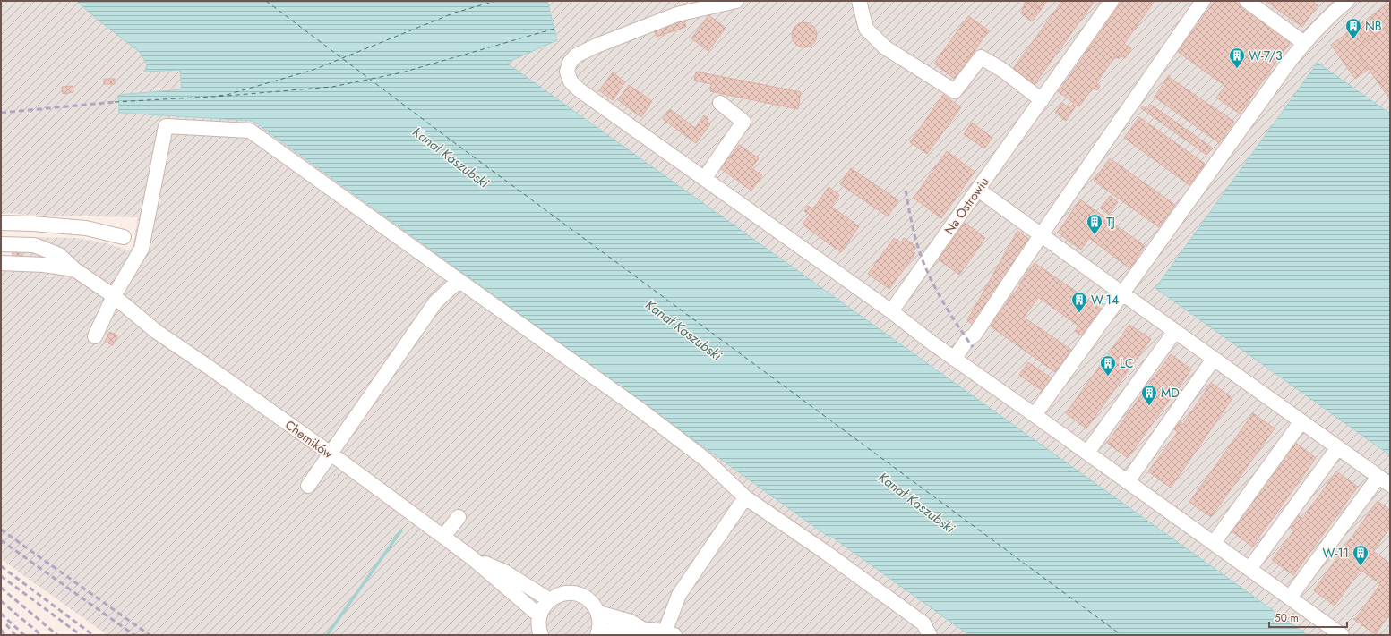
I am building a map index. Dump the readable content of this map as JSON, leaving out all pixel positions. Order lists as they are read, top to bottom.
{
  "streets": {
    "lane": ["Na Ostrowiu", "Chemików"]
  },
  "water": ["Kanał Kaszubski"],
  "places": {
    "building": [
      "NB",
      "W-7/3",
      "TJ",
      "W-14",
      "LC",
      "MD",
      "W-11"
    ]
  },
  "scale_bar": "50 m"
}
